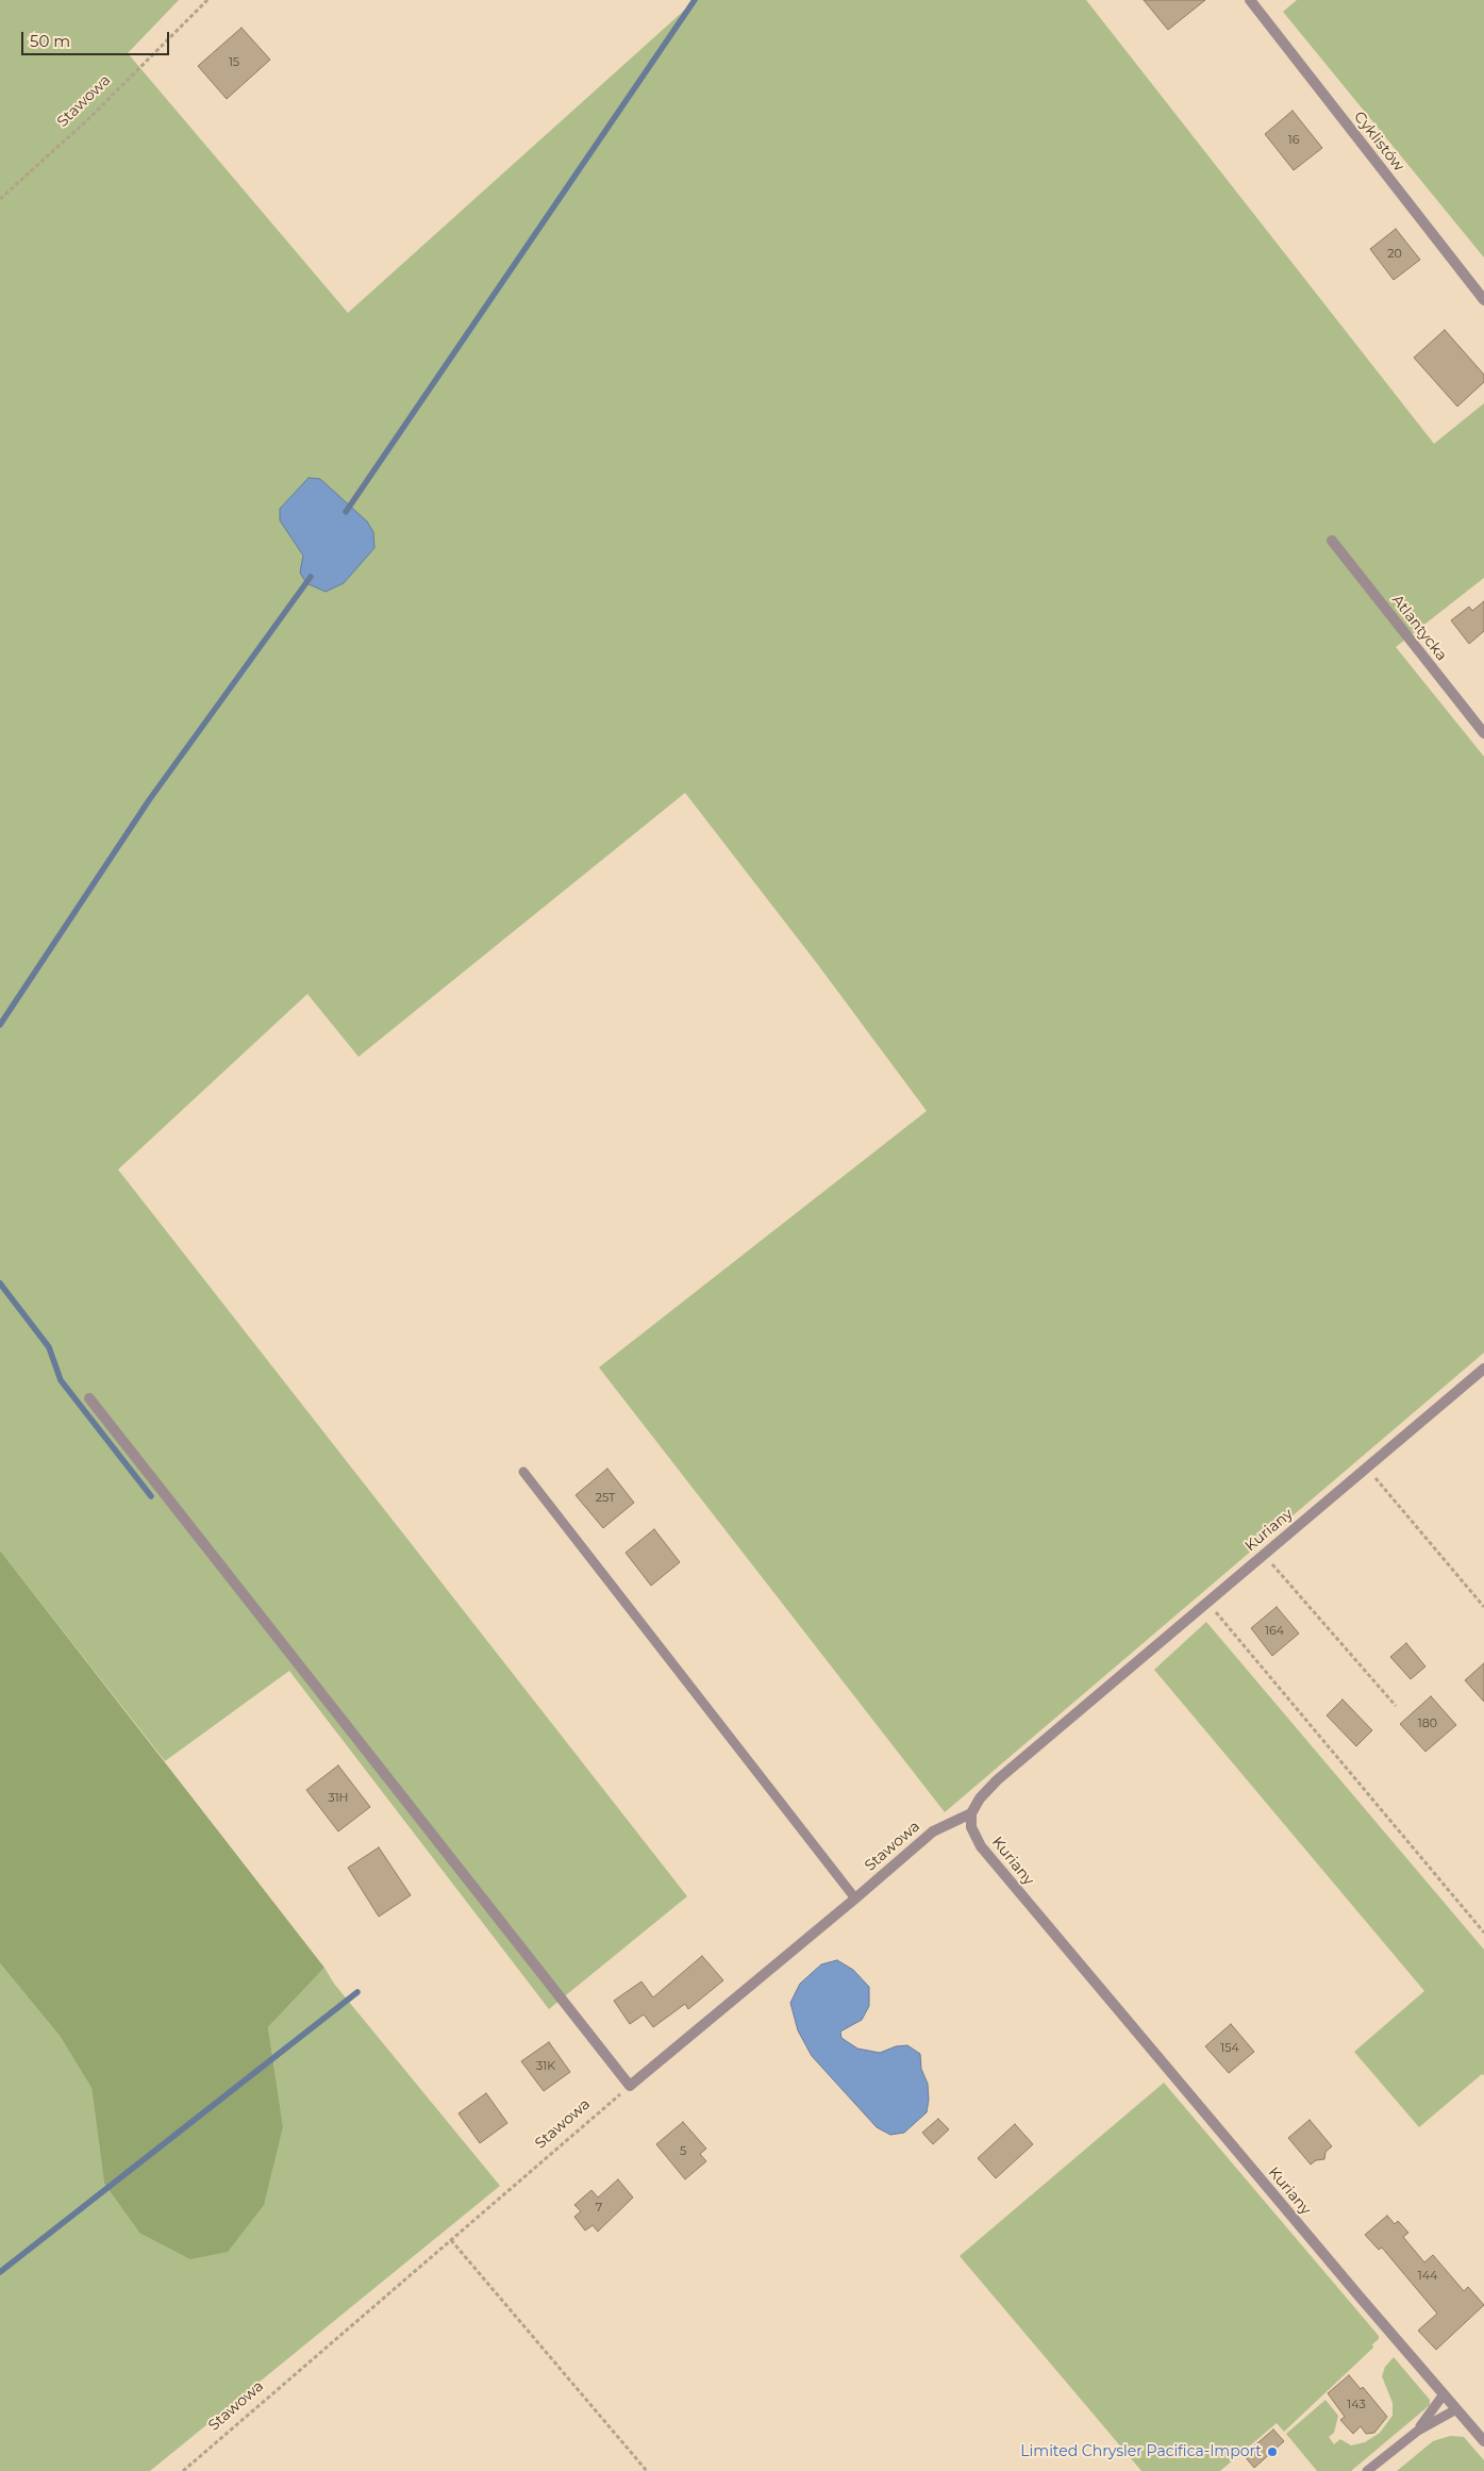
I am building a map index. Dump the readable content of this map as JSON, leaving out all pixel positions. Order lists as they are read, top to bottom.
{
  "streets": {
    "street": [
      "Stawowa",
      "Cyklistów",
      "Atlantycka",
      "Kuriany"
    ]
  },
  "crossings": [
    ["Stawowa", "Kuriany"]
  ],
  "places": ["Limited Chrysler Pacifica-Import"],
  "house_numbers": [
    "15",
    "16",
    "20",
    "25T",
    "164",
    "180",
    "31H",
    "154",
    "31K",
    "5",
    "7",
    "144",
    "143"
  ],
  "scale_bar": "50 m"
}
